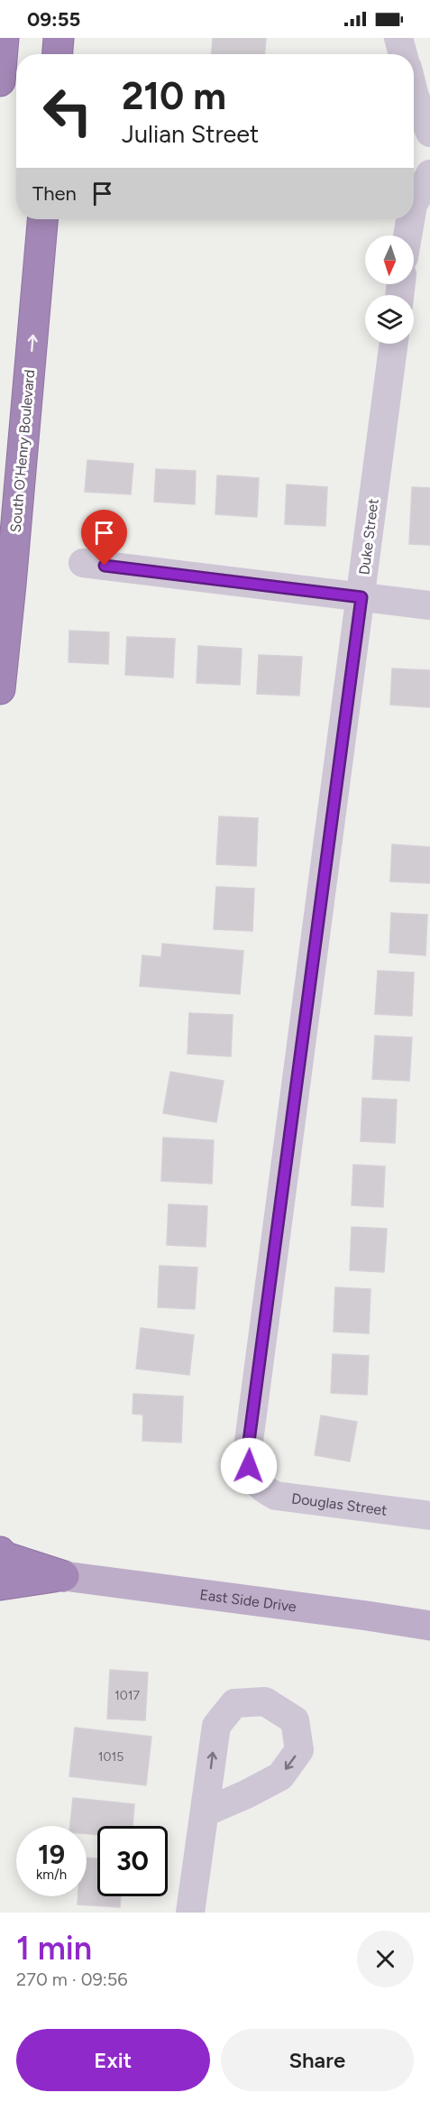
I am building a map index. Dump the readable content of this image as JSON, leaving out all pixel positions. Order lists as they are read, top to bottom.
{
  "streets": {
    "highway": ["South O'Henry Boulevard"],
    "main road": ["East Side Drive"],
    "street": ["Duke Street", "Douglas Street"]
  },
  "crossings": [
    ["Duke Street", "Douglas Street"]
  ],
  "one_way": ["South O'Henry Boulevard"],
  "house_numbers": ["1017", "1015"],
  "north": "bottom",
  "page": {
    "status": "09:55",
    "turn": ["210 m", "Julian Street"],
    "then": "Then",
    "speed": "19 km/h",
    "limit": "30",
    "heading": ["1 min", "270 m · 09:56"],
    "buttons": ["Exit", "Share"]
  }
}
